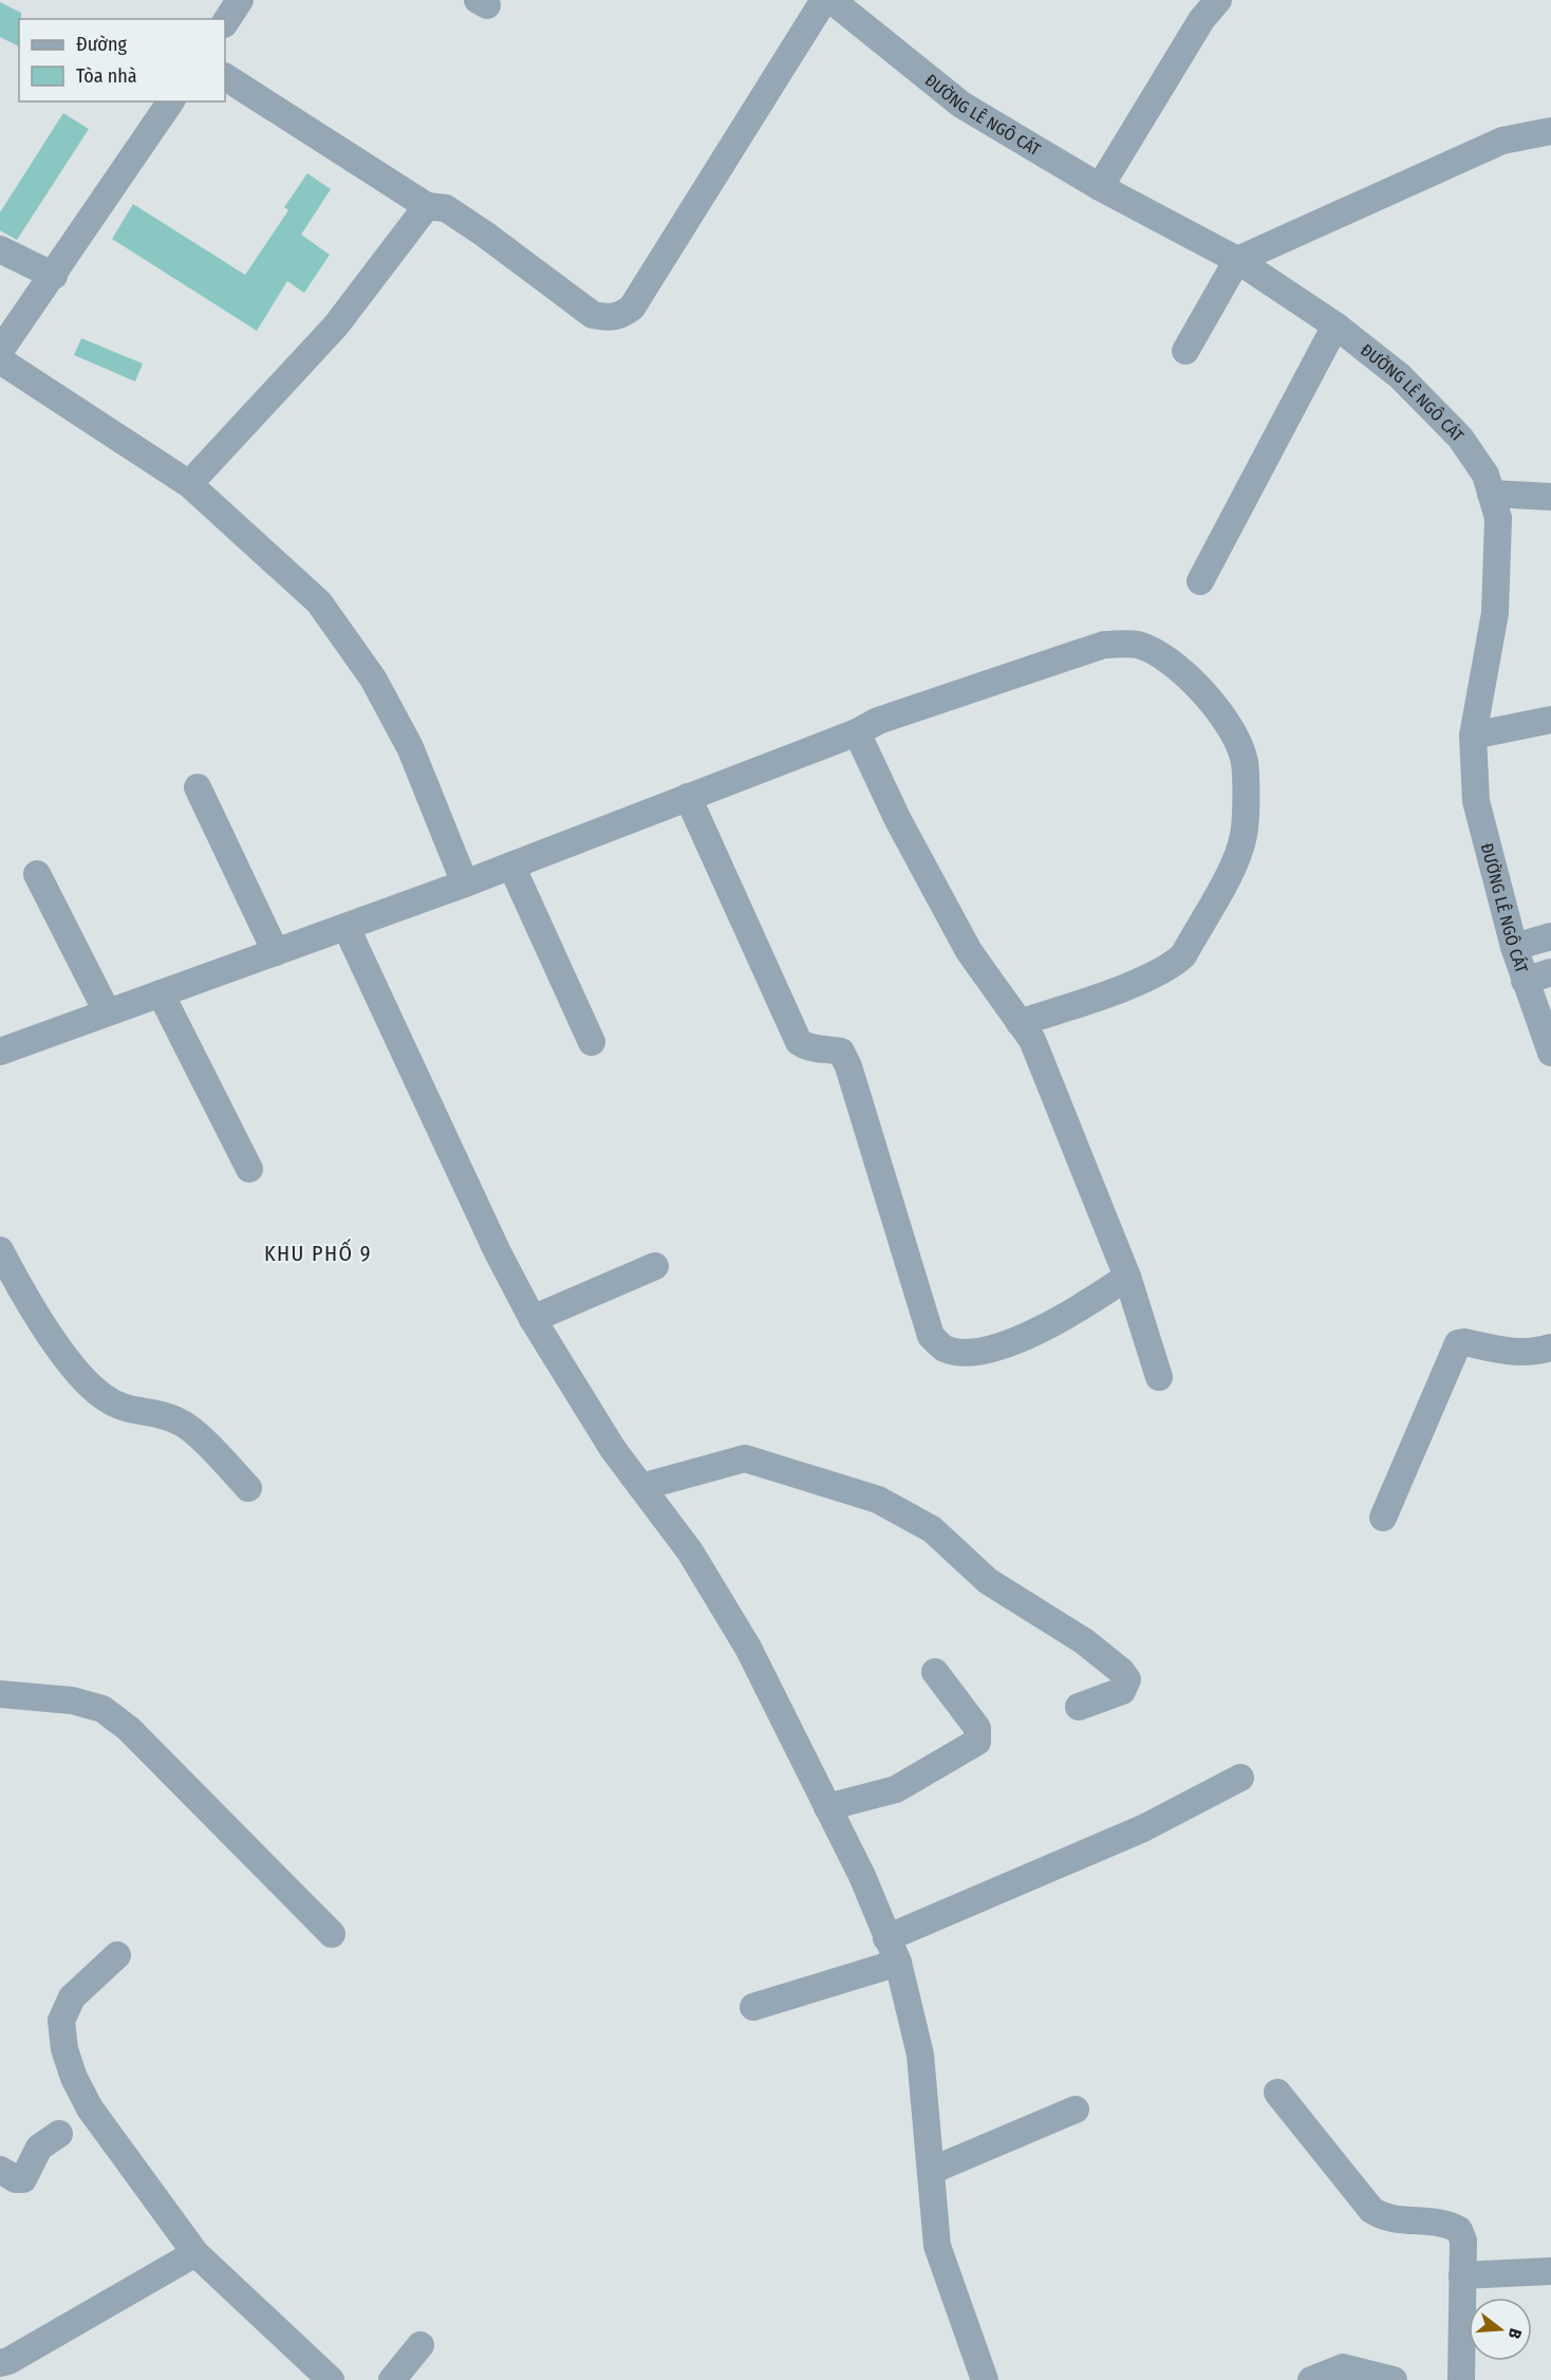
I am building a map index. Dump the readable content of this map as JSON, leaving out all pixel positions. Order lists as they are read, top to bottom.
{
  "streets": {
    "street": ["ĐƯỜNG LÊ NGÔ CÁT"]
  },
  "districts": ["KHU PHỐ 9"],
  "legend": ["Đường", "Tòa nhà"],
  "north": "right"
}
